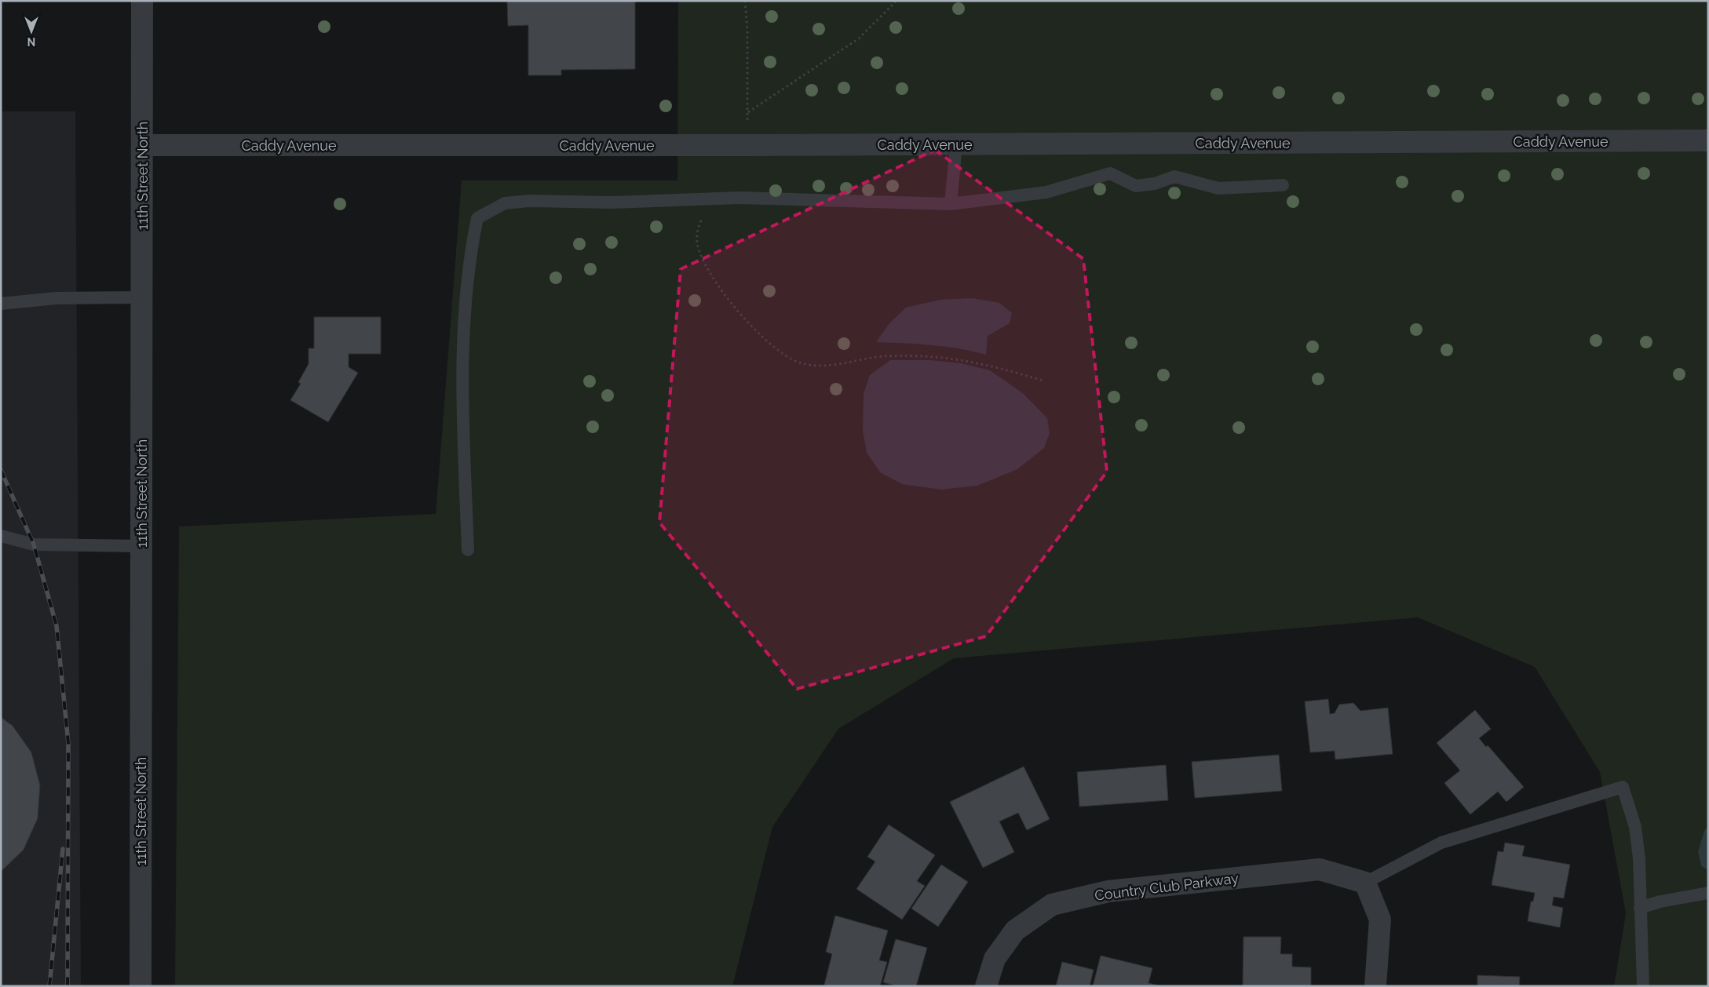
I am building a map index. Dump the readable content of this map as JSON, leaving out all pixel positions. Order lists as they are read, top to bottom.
{
  "streets": {
    "street": ["Caddy Avenue", "11th Street North", "Country Club Parkway"]
  },
  "crossings": [
    ["Caddy Avenue", "11th Street North"]
  ],
  "north": "bottom"
}
